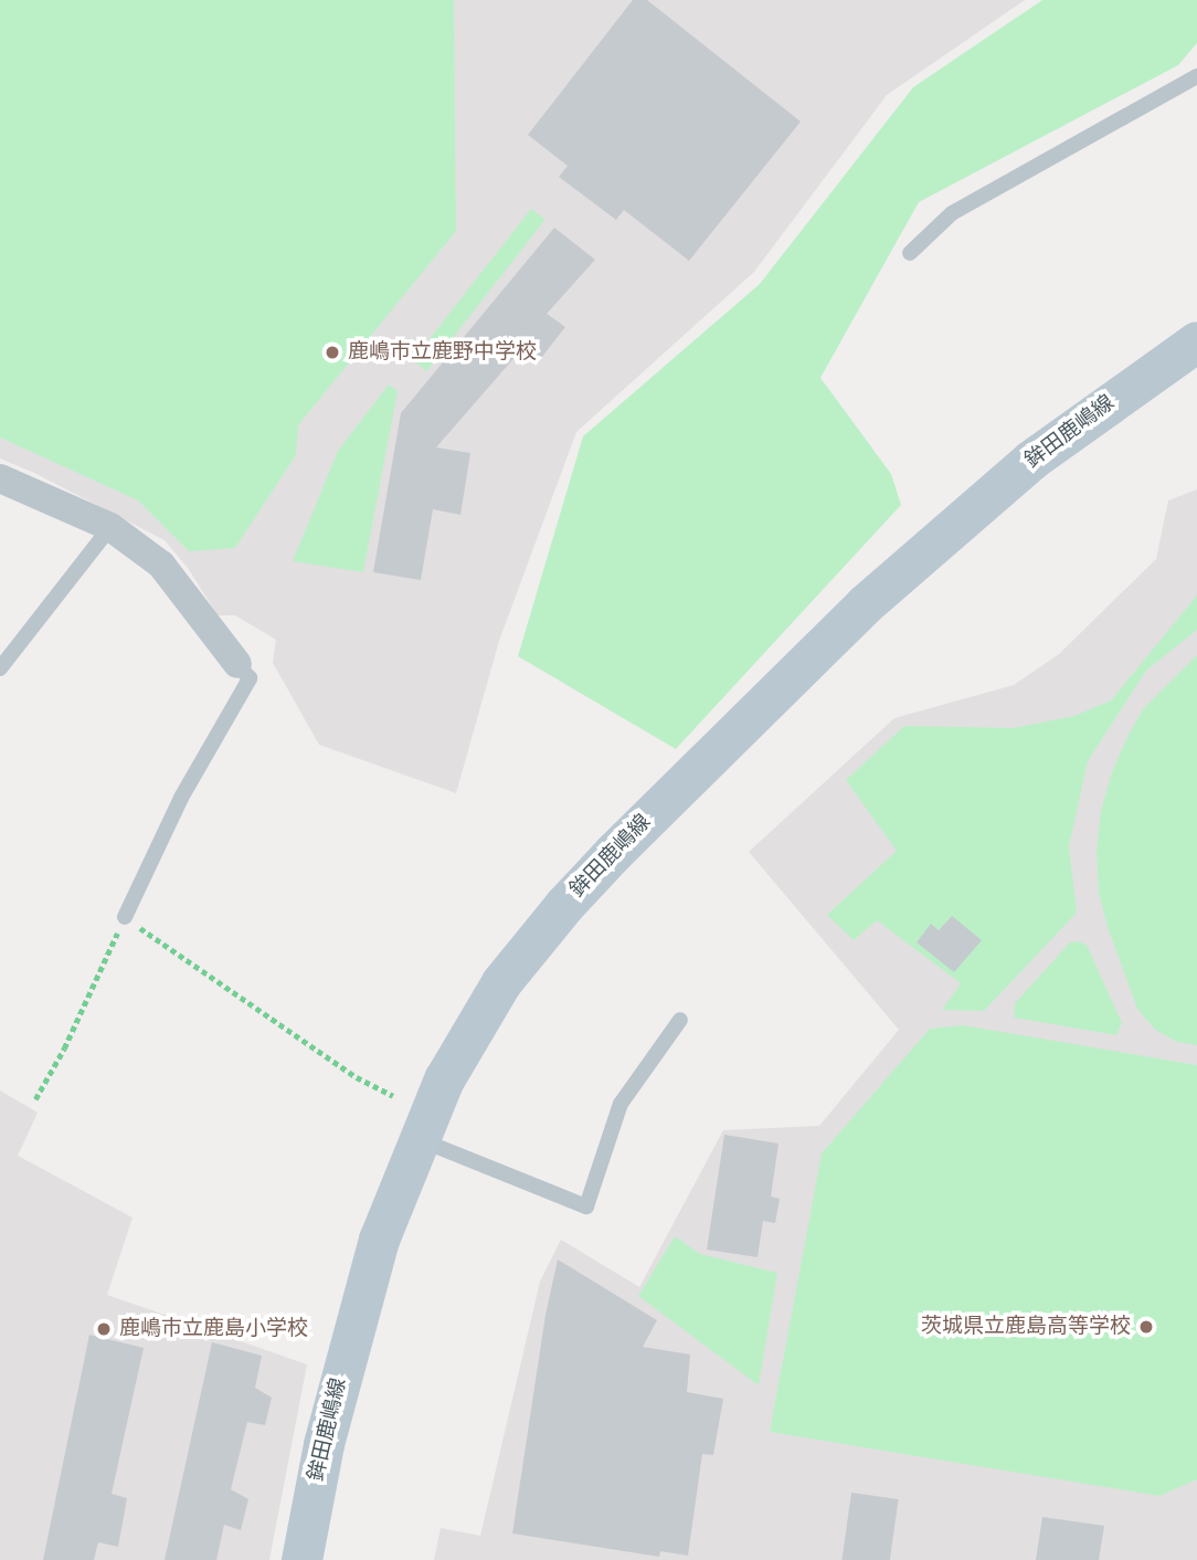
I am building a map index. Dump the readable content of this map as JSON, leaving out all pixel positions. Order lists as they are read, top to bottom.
{
  "streets": {
    "main road": ["鉾田鹿嶋線"]
  },
  "places": ["鹿嶋市立鹿野中学校", "茨城県立鹿島高等学校", "鹿嶋市立鹿島小学校"]
}
